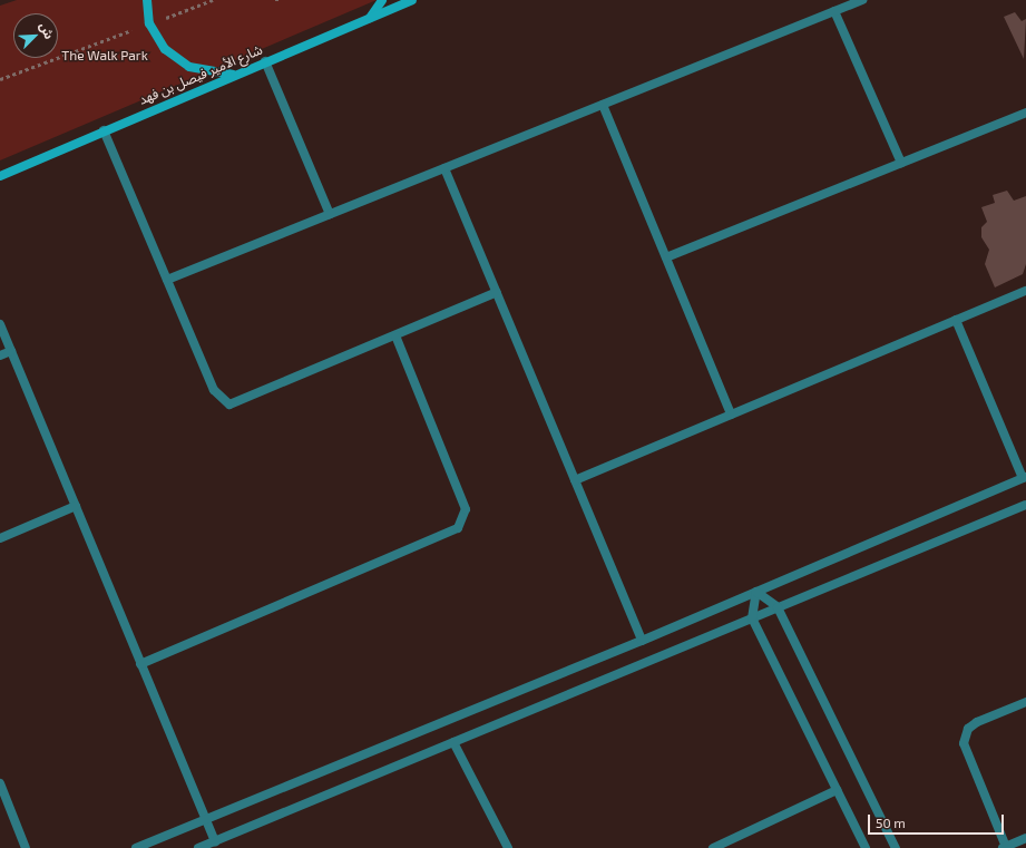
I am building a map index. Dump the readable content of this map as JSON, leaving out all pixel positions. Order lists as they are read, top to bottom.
{
  "streets": {
    "main road": ["شارع الأمير فيصل بن فهد"]
  },
  "parks": ["The Walk Park"],
  "scale_bar": "50 m",
  "north": "top right"
}
